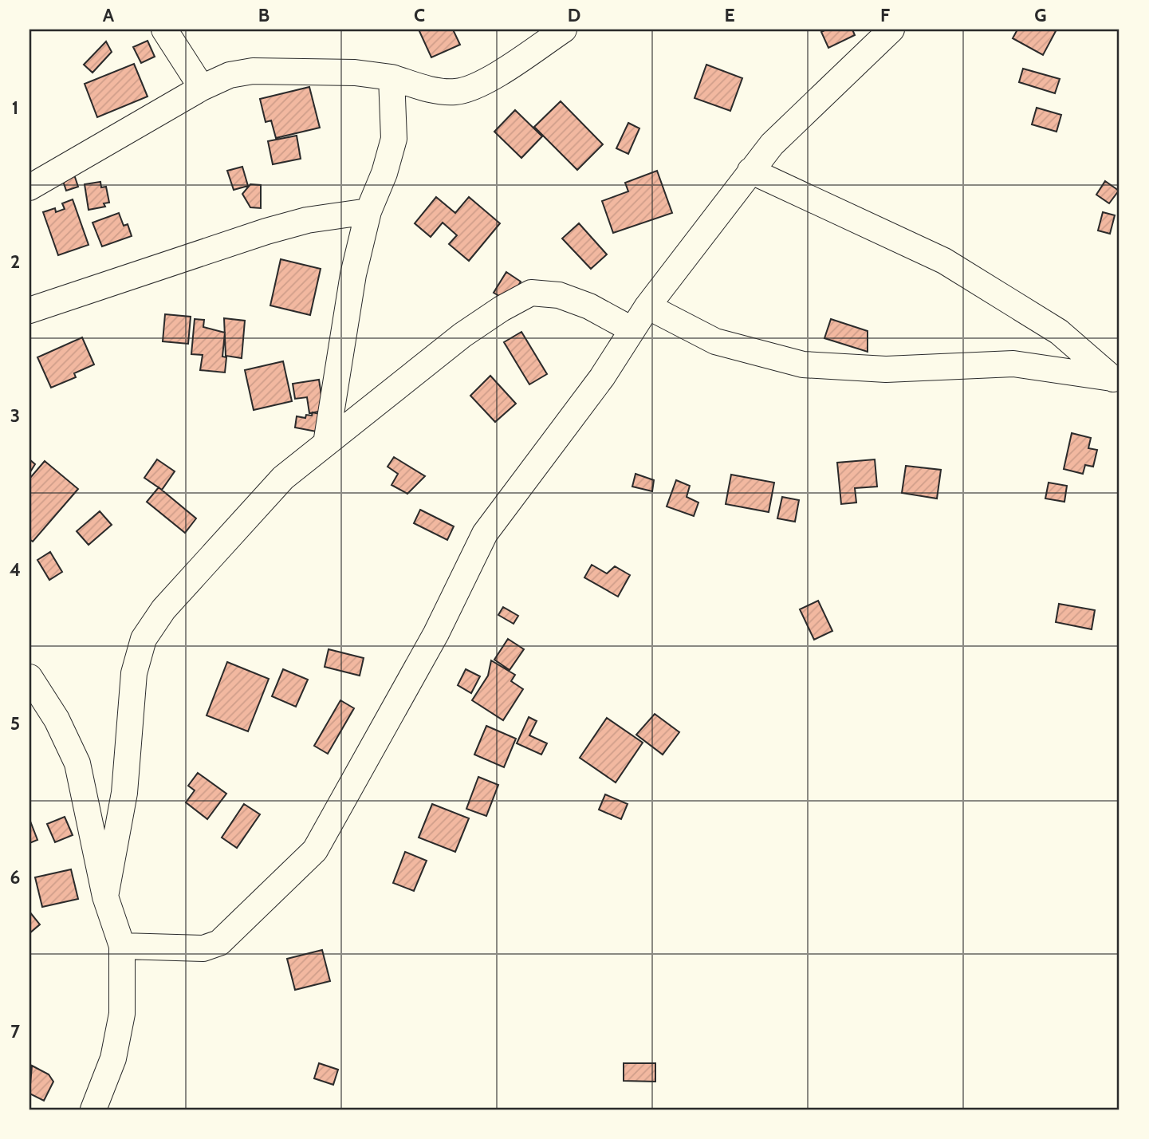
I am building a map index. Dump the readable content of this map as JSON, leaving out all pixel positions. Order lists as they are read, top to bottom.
{
  "grid": {
    "columns": [
      "A",
      "B",
      "C",
      "D",
      "E",
      "F",
      "G"
    ],
    "rows": [
      "1",
      "2",
      "3",
      "4",
      "5",
      "6",
      "7"
    ]
  }
}
